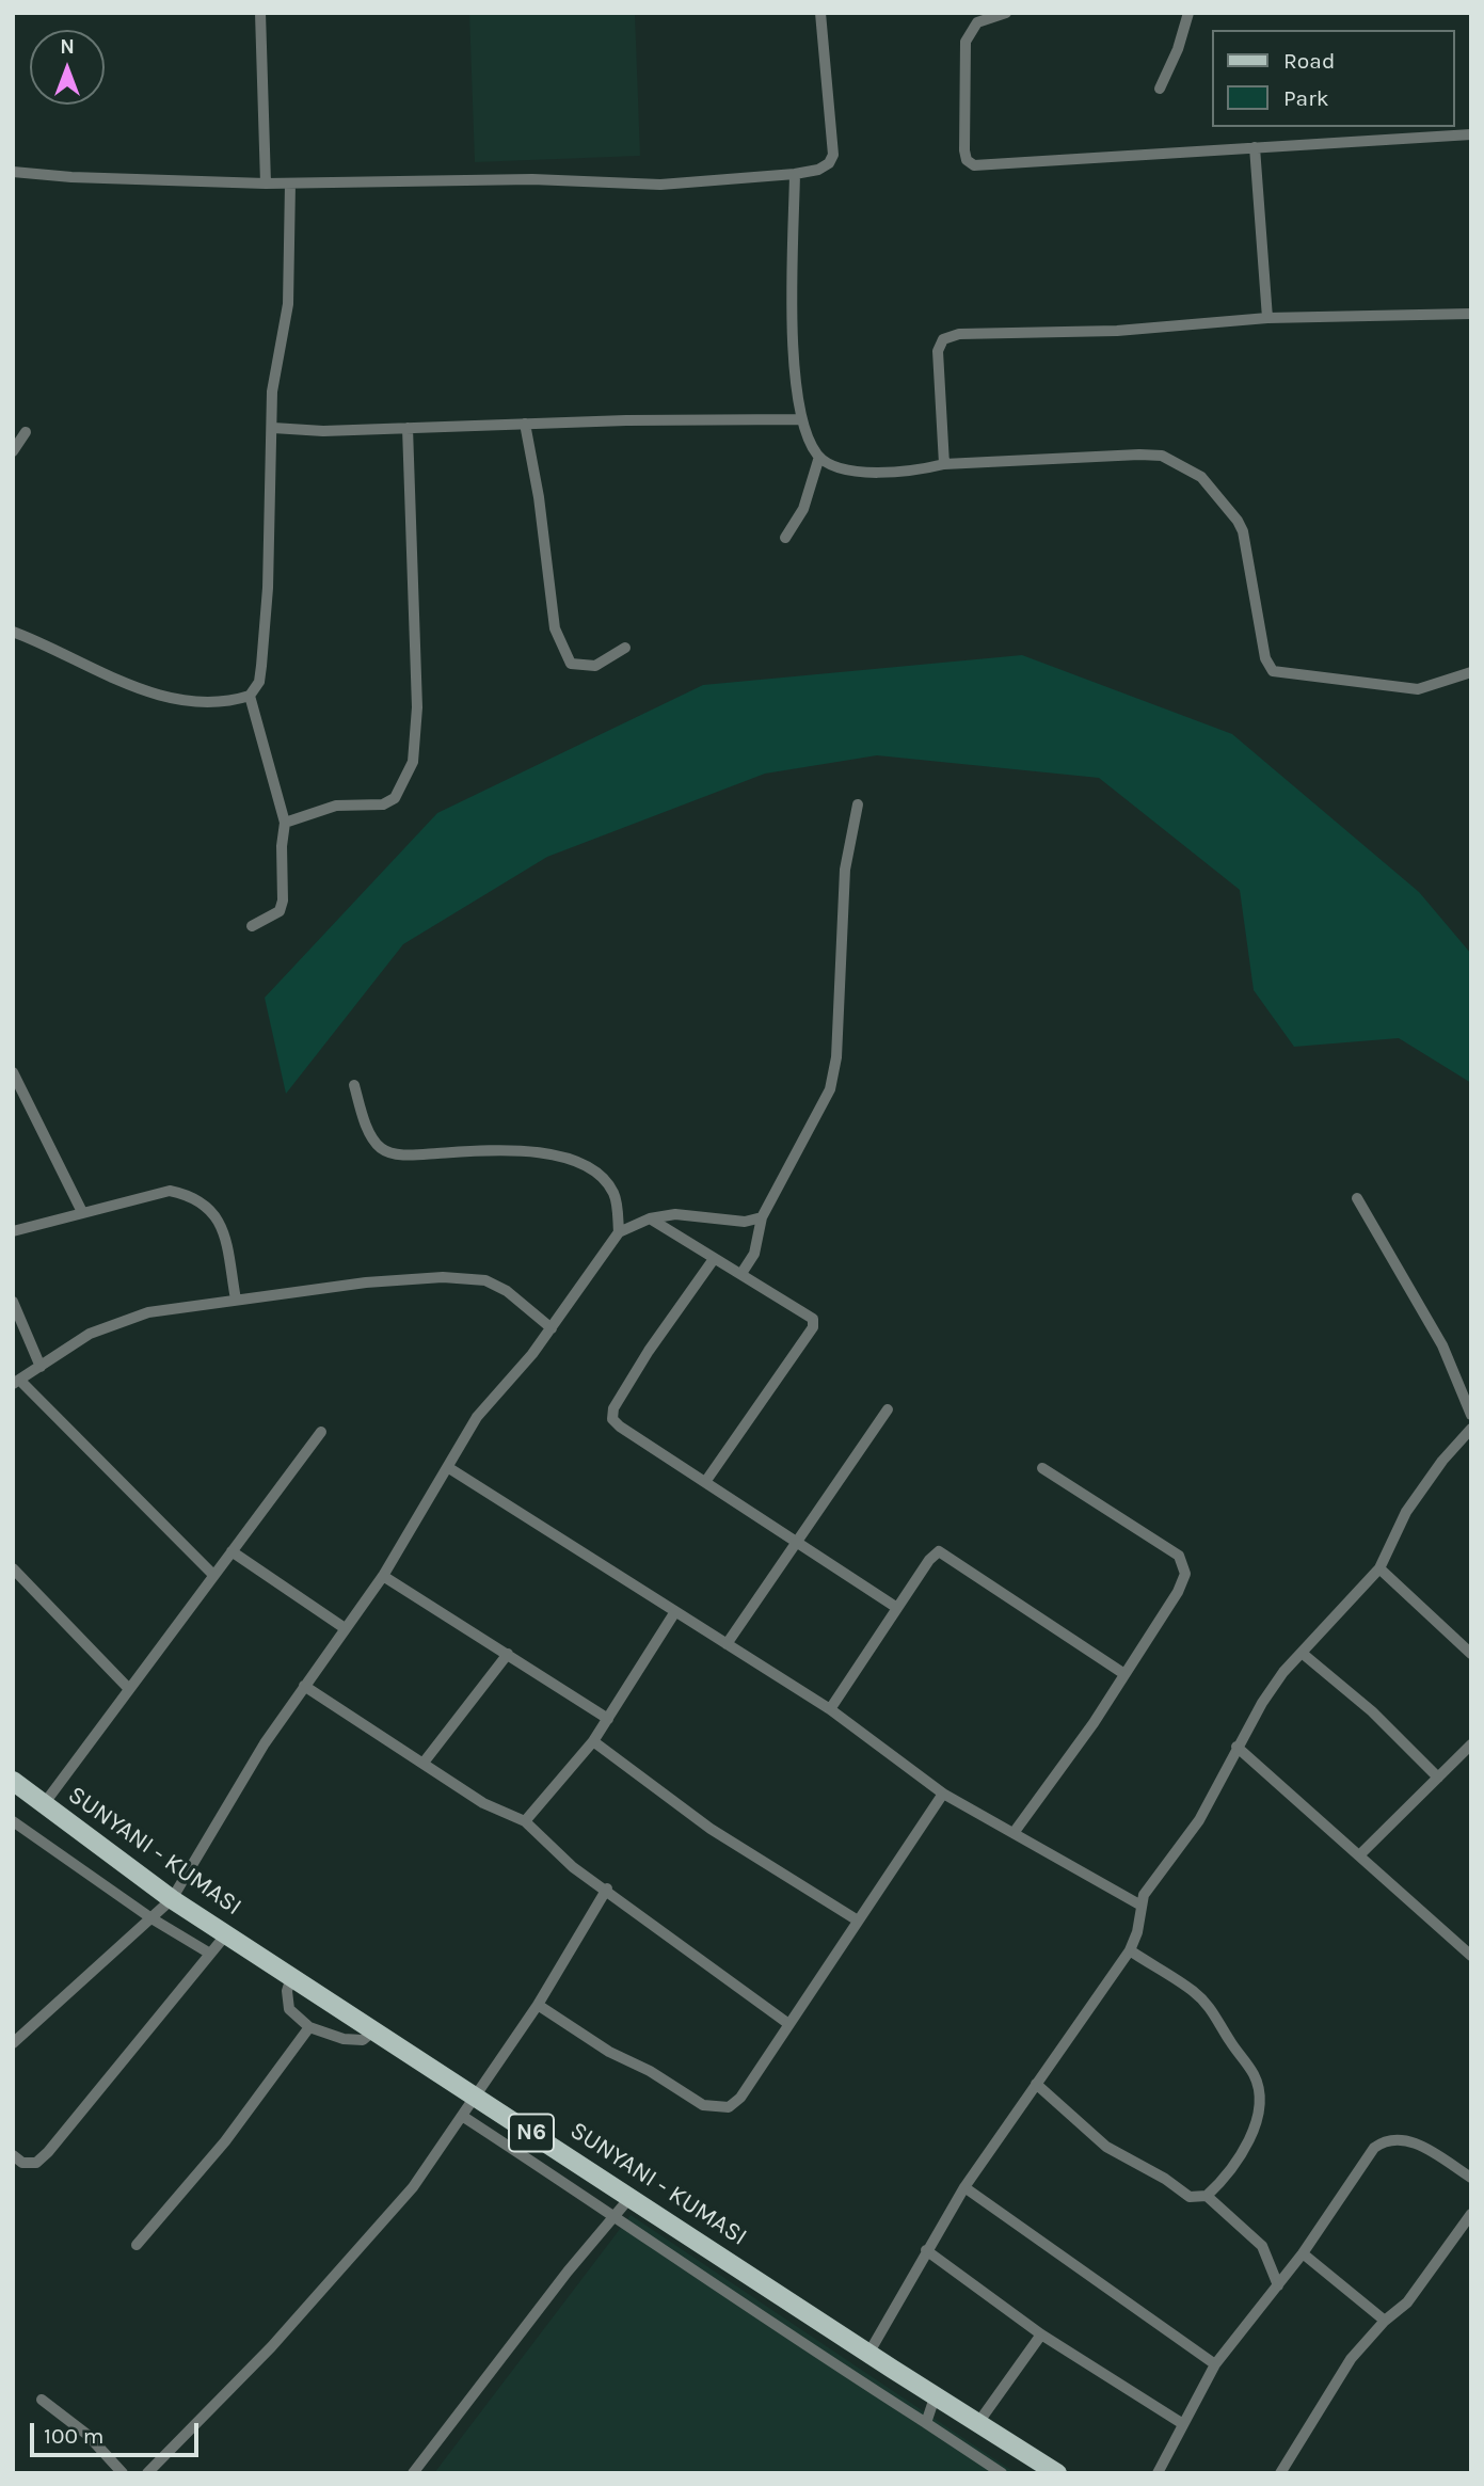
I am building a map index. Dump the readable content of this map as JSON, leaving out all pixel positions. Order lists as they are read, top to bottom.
{
  "streets": {
    "main road": ["SUNYANI - KUMASI", "N6"]
  },
  "legend": ["Road", "Park"],
  "scale_bar": "100 m",
  "north": "top"
}
